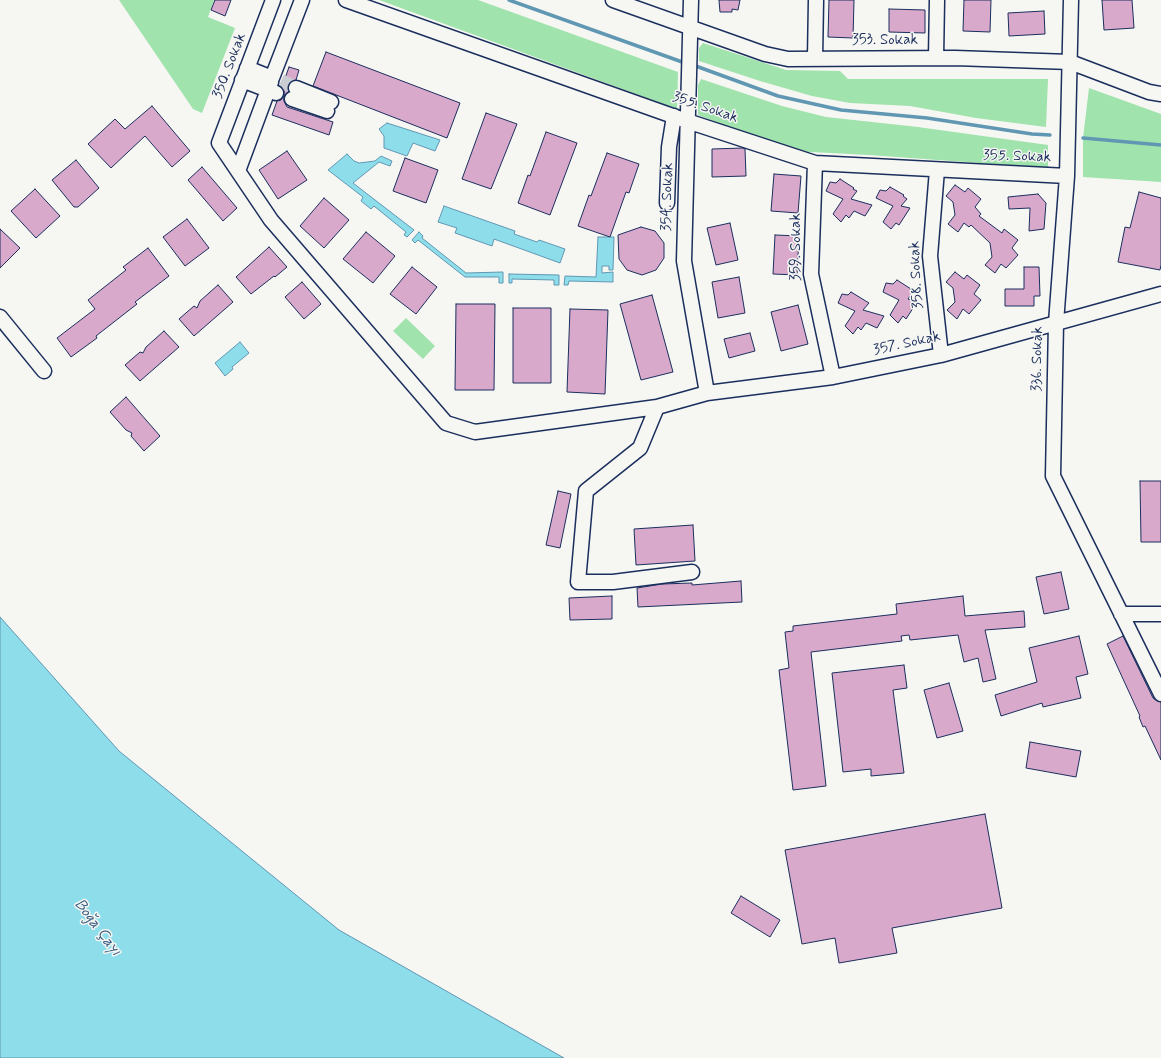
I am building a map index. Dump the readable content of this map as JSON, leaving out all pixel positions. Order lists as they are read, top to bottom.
{
  "streets": {
    "street": [
      "353. Sokak",
      "350. Sokak",
      "355. Sokak",
      "354. Sokak",
      "359. Sokak",
      "358. Sokak",
      "357. Sokak",
      "336. Sokak"
    ]
  },
  "crossings": [
    ["353. Sokak", "354. Sokak"],
    ["353. Sokak", "336. Sokak"],
    ["350. Sokak", "357. Sokak"],
    ["355. Sokak", "354. Sokak"],
    ["355. Sokak", "359. Sokak"],
    ["355. Sokak", "358. Sokak"],
    ["355. Sokak", "336. Sokak"],
    ["354. Sokak", "357. Sokak"],
    ["359. Sokak", "357. Sokak"],
    ["358. Sokak", "357. Sokak"],
    ["357. Sokak", "336. Sokak"]
  ],
  "water": ["Boğa Çayı"]
}
